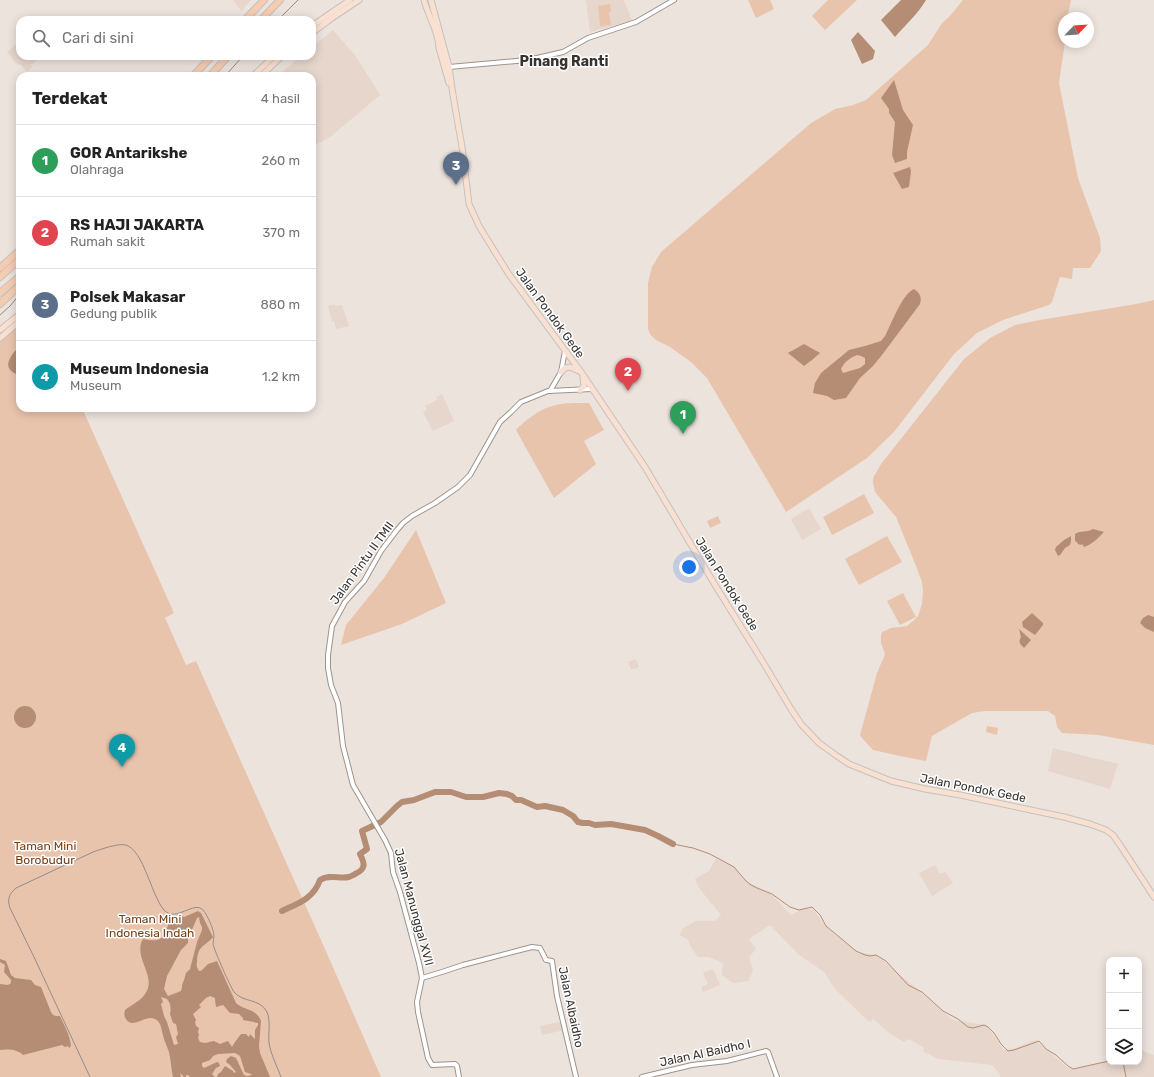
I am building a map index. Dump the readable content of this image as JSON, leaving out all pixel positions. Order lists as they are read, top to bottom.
{
  "streets": {
    "main road": ["Jalan Pondok Gede"],
    "street": [
      "Jalan Pintu II TMII",
      "Jalan Manunggal XVII",
      "Jalan Albaidho",
      "Jalan Al Baidho I"
    ]
  },
  "crossings": [
    ["Jalan Pondok Gede", "Jalan Pintu II TMII"],
    ["Jalan Pintu II TMII", "Jalan Manunggal XVII"],
    ["Jalan Manunggal XVII", "Jalan Albaidho"]
  ],
  "districts": ["Pinang Ranti"],
  "parks": ["Taman Mini Borobudur", "Taman Mini Indonesia Indah"],
  "north": "top right",
  "page": {
    "search": "Cari di sini",
    "heading": ["Terdekat", "4 hasil"],
    "list": [
      {
        "mark": "1",
        "name": "GOR Antarikshe",
        "note": "Olahraga",
        "value": "260 m"
      },
      {
        "mark": "2",
        "name": "RS HAJI JAKARTA",
        "note": "Rumah sakit",
        "value": "370 m"
      },
      {
        "mark": "3",
        "name": "Polsek Makasar",
        "note": "Gedung publik",
        "value": "880 m"
      },
      {
        "mark": "4",
        "name": "Museum Indonesia",
        "note": "Museum",
        "value": "1.2 km"
      }
    ],
    "pins": [
      "3",
      "2",
      "1",
      "4"
    ],
    "map_buttons": ["+", "−"]
  }
}
